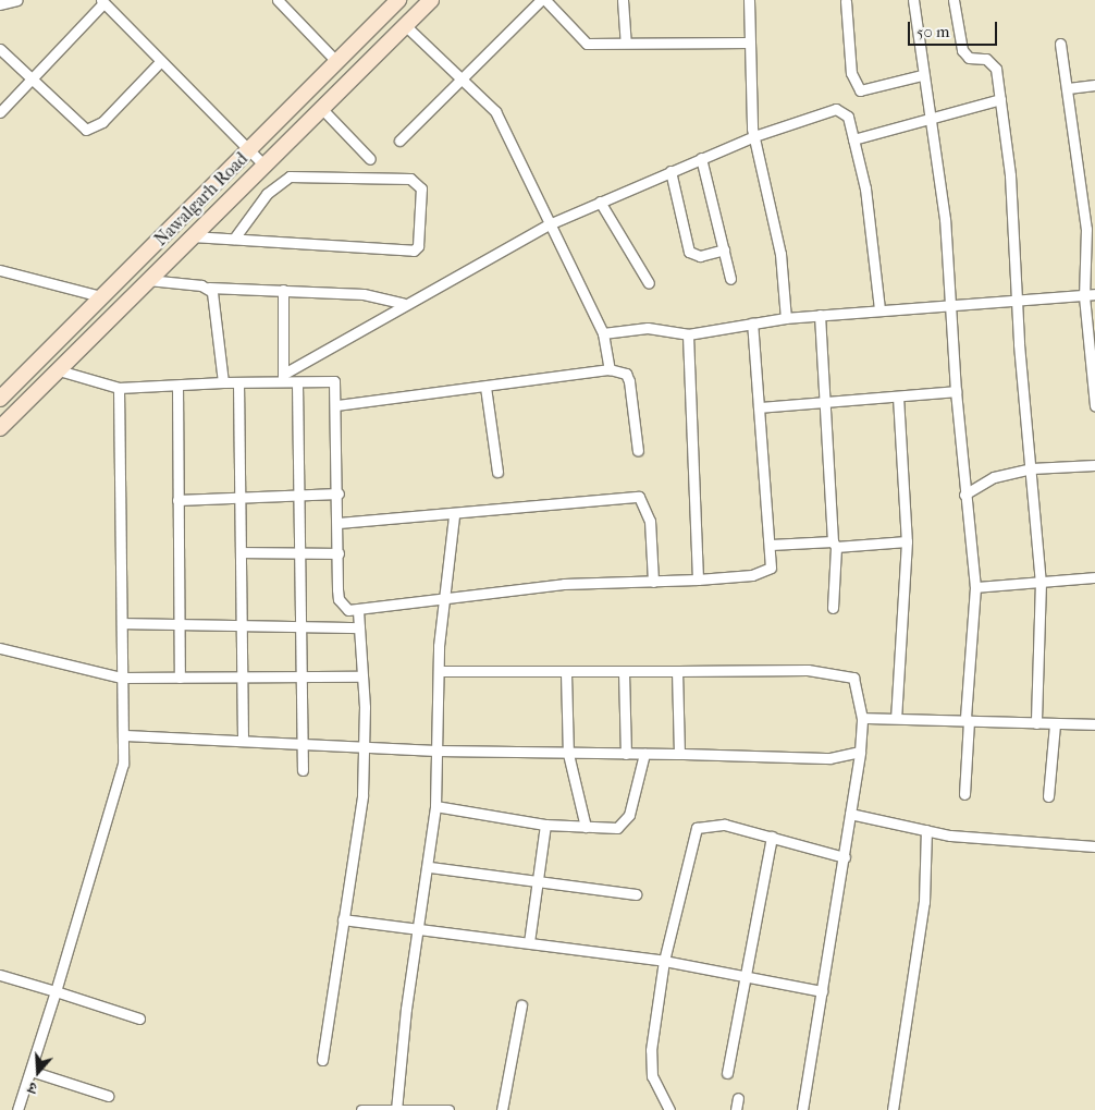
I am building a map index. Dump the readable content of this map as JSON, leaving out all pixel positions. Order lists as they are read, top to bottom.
{
  "streets": {
    "street": ["Nawalgarh Road"]
  },
  "scale_bar": "50 m",
  "north": "bottom"
}
